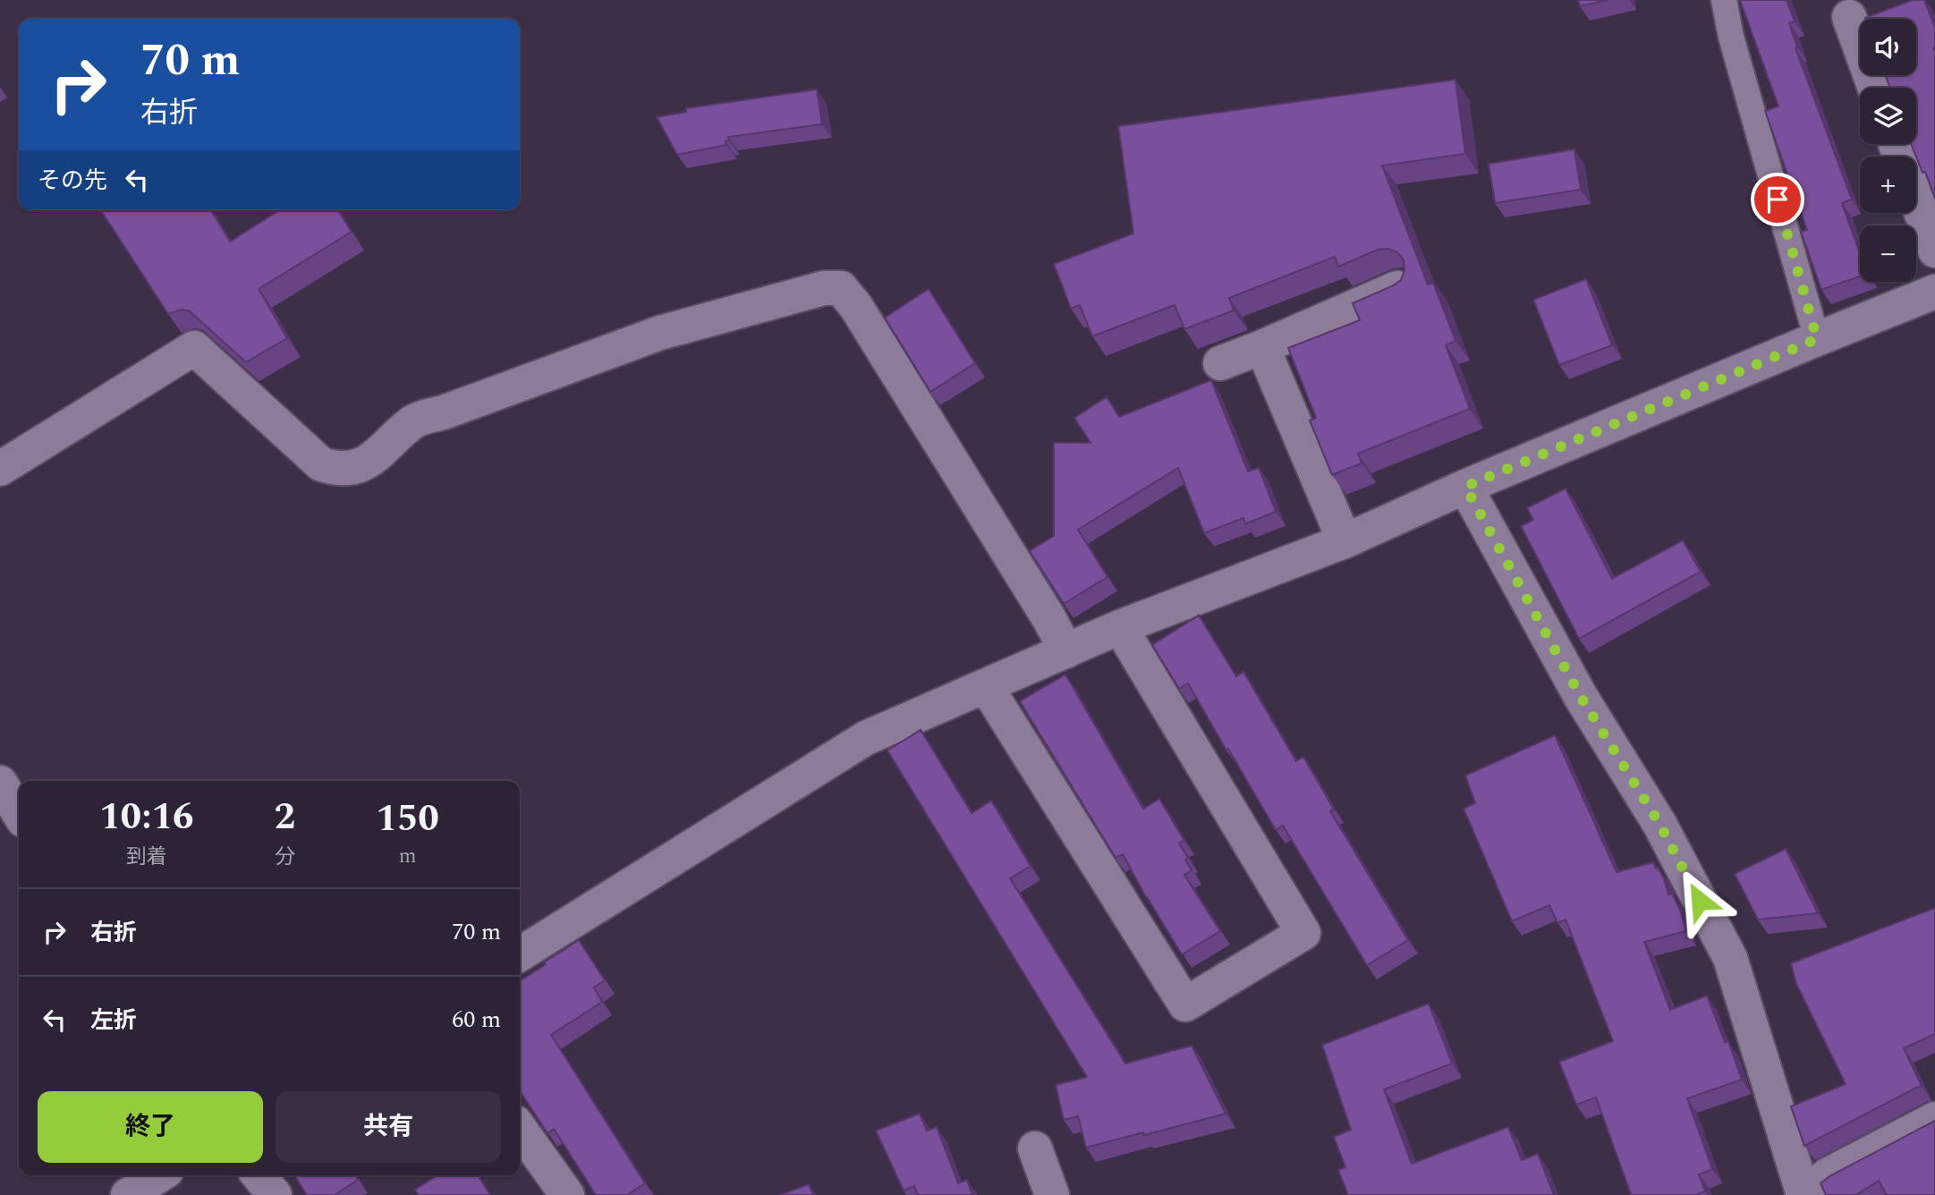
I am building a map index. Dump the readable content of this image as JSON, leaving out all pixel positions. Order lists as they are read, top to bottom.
{
  "page": {
    "map_buttons": ["+", "−"],
    "turn": ["70 m", "右折"],
    "then": "その先",
    "eta": [
      "10:16",
      "到着",
      "2",
      "分",
      "150",
      "m"
    ],
    "list": [
      {
        "name": "右折",
        "value": "70 m"
      },
      {
        "name": "左折",
        "value": "60 m"
      }
    ],
    "buttons": ["終了", "共有"]
  }
}
